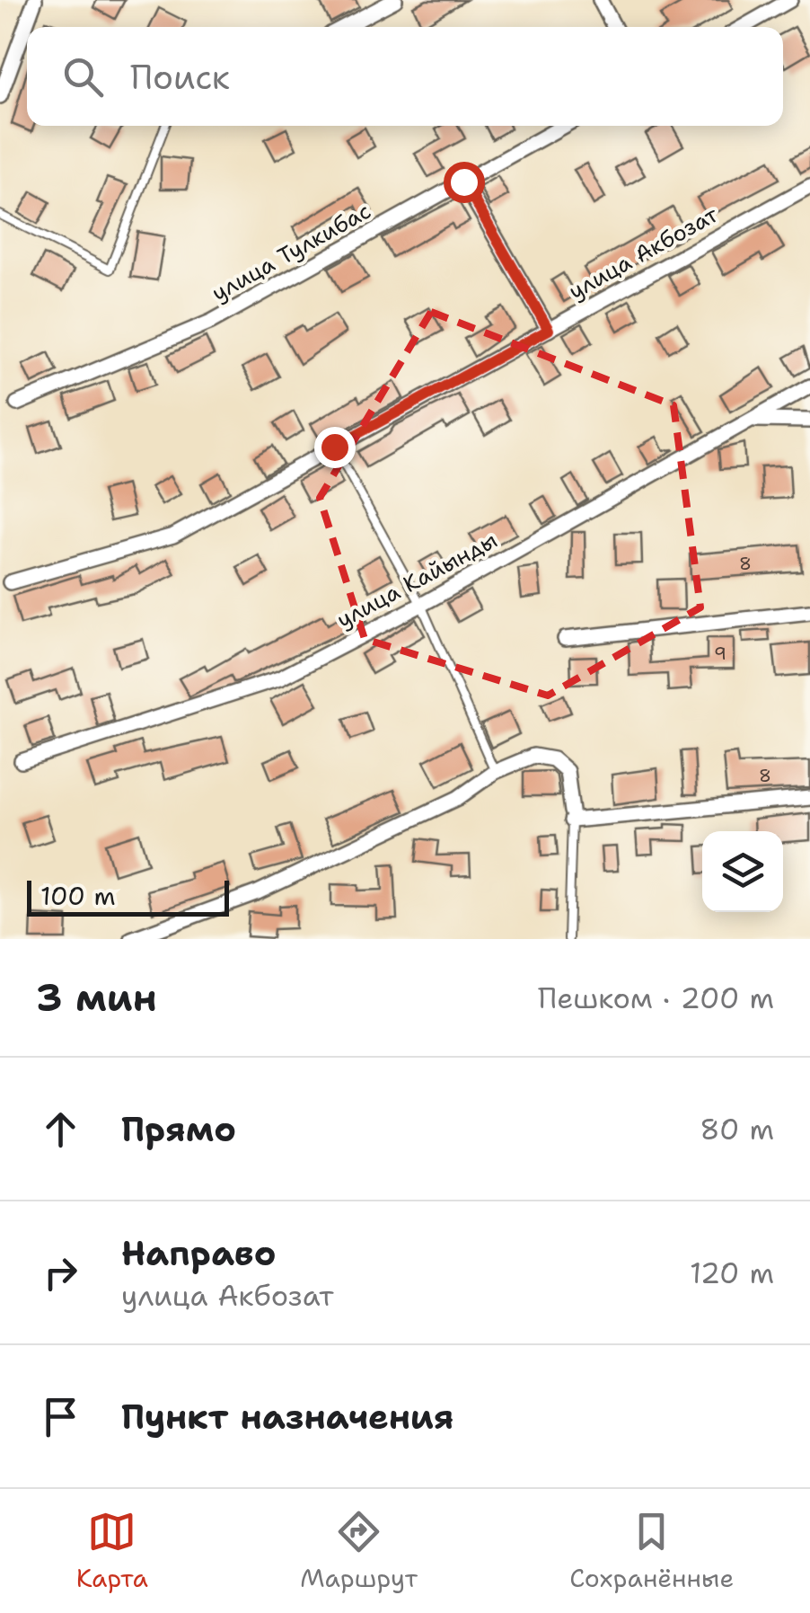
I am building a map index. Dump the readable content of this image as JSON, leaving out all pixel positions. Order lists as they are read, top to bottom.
{
  "streets": {
    "street": ["улица Тулкибас", "улица Акбозат", "улица Кайынды"]
  },
  "house_numbers": ["8", "9", "8"],
  "scale_bar": "100 m",
  "page": {
    "search": "Поиск",
    "scale": "100 m",
    "heading": ["3 мин", "Пешком · 200 m"],
    "list": [
      ["Прямо", "80 m"],
      ["Направо", "улица Акбозат", "120 m"],
      "Пункт назначения"
    ],
    "nav": ["Карта", "Маршрут", "Сохранённые"]
  }
}
